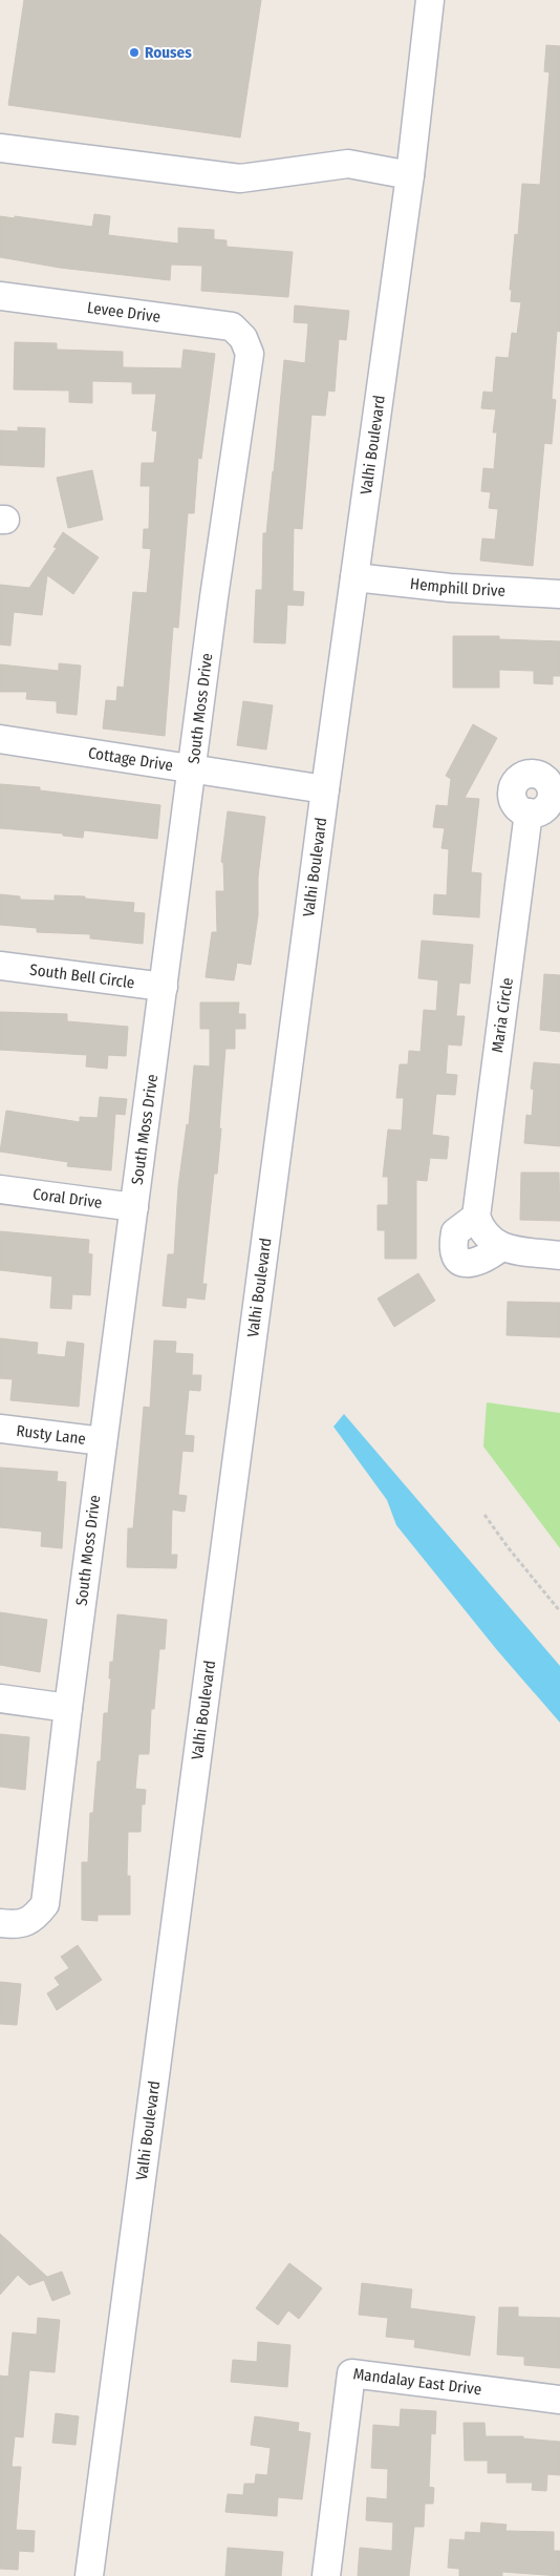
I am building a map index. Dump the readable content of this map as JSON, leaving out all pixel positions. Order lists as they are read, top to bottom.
{
  "streets": {
    "street": [
      "Levee Drive",
      "Valhi Boulevard",
      "Hemphill Drive",
      "South Moss Drive",
      "Cottage Drive",
      "South Bell Circle",
      "Maria Circle",
      "Coral Drive",
      "Rusty Lane",
      "Mandalay East Drive"
    ]
  },
  "crossings": [
    ["Levee Drive", "South Moss Drive"],
    ["Valhi Boulevard", "Hemphill Drive"],
    ["Valhi Boulevard", "Cottage Drive"],
    ["South Moss Drive", "Cottage Drive"],
    ["South Moss Drive", "South Bell Circle"],
    ["South Moss Drive", "Coral Drive"],
    ["South Moss Drive", "Rusty Lane"]
  ],
  "places": ["Rouses"]
}
